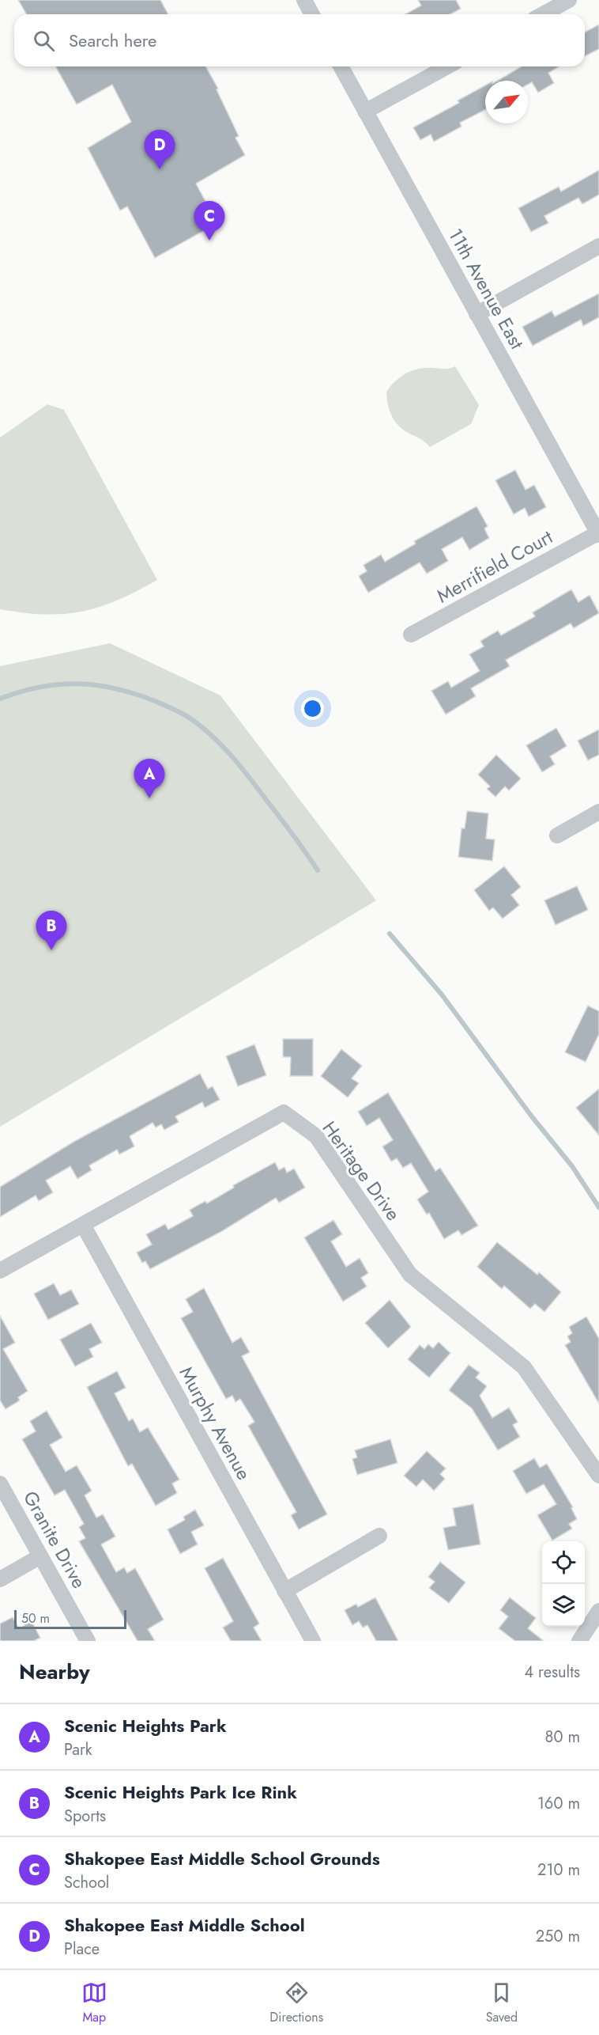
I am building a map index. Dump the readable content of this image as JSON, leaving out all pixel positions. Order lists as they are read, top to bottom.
{
  "streets": {
    "street": [
      "11th Avenue East",
      "Merrifield Court",
      "Heritage Drive",
      "Murphy Avenue",
      "Granite Drive"
    ]
  },
  "crossings": [
    ["11th Avenue East", "Merrifield Court"],
    ["Heritage Drive", "Murphy Avenue"]
  ],
  "scale_bar": "50 m",
  "north": "top right",
  "page": {
    "search": "Search here",
    "pins": [
      "D",
      "C",
      "A",
      "B"
    ],
    "scale": "50 m",
    "heading": ["Nearby", "4 results"],
    "list": [
      {
        "mark": "A",
        "name": "Scenic Heights Park",
        "note": "Park",
        "value": "80 m"
      },
      {
        "mark": "B",
        "name": "Scenic Heights Park Ice Rink",
        "note": "Sports",
        "value": "160 m"
      },
      {
        "mark": "C",
        "name": "Shakopee East Middle School Grounds",
        "note": "School",
        "value": "210 m"
      },
      {
        "mark": "D",
        "name": "Shakopee East Middle School",
        "note": "Place",
        "value": "250 m"
      }
    ],
    "nav": ["Map", "Directions", "Saved"]
  }
}
